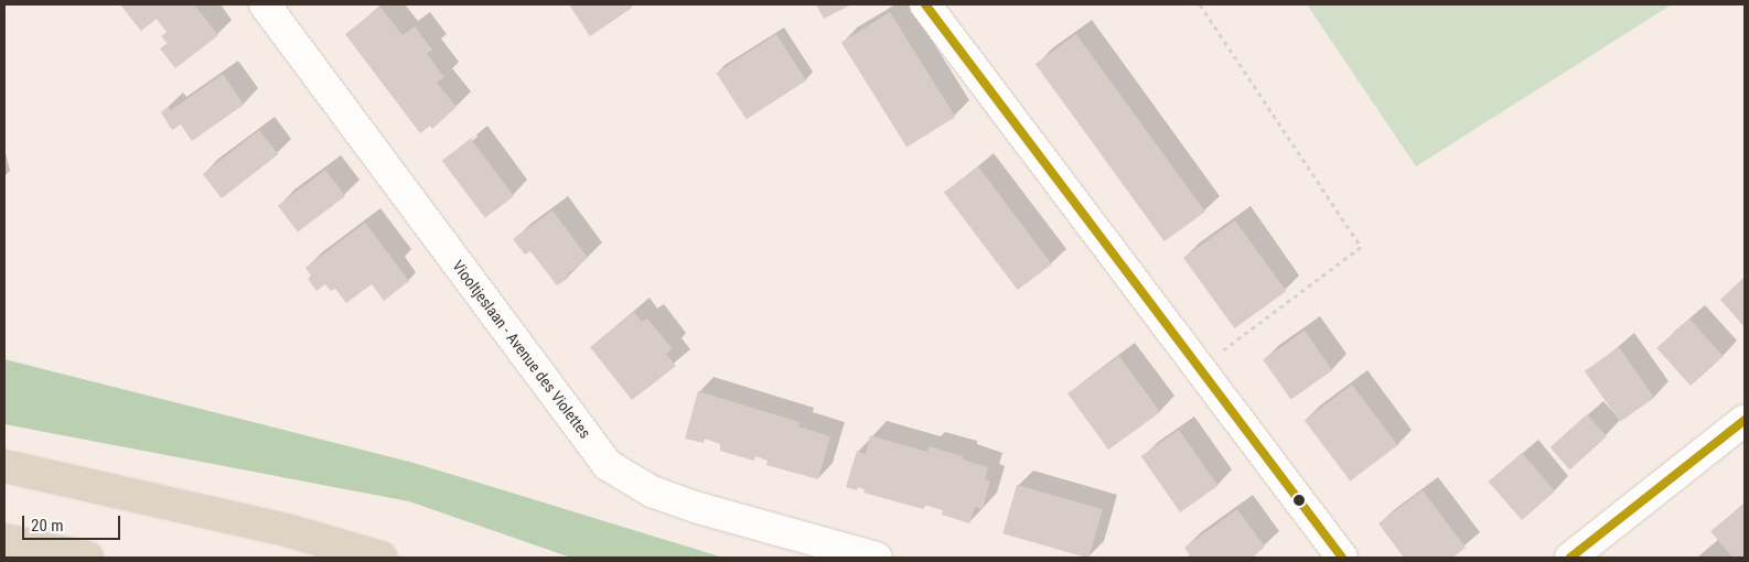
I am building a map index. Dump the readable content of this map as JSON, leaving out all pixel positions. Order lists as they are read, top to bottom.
{
  "streets": {
    "street": ["Viooltjeslaan - Avenue des Violettes"]
  },
  "scale_bar": "20 m"
}
